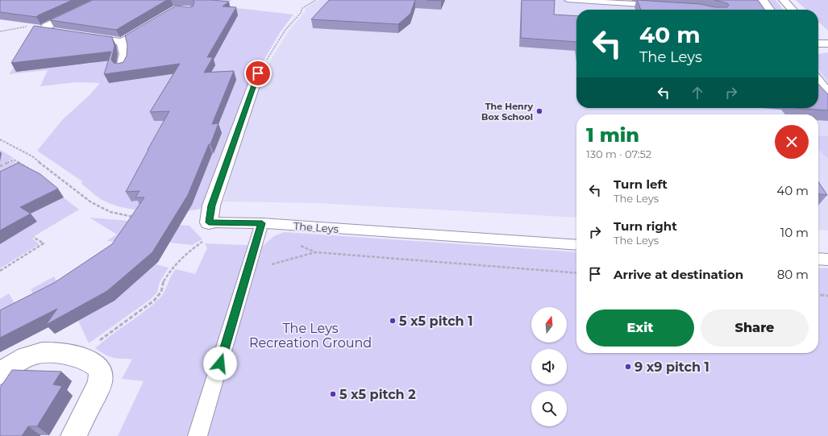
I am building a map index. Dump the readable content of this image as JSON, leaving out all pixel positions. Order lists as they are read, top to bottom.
{
  "streets": {
    "street": ["The Leys"]
  },
  "parks": ["The Leys Recreation Ground"],
  "places": [
    "The Henry Box School",
    "5 x5 pitch 1",
    "9 x9 pitch 1",
    "5 x5 pitch 2"
  ],
  "north": "top",
  "page": {
    "turn": ["40 m", "The Leys"],
    "heading": ["1 min", "130 m · 07:52"],
    "list": [
      {
        "name": "Turn left",
        "note": "The Leys",
        "value": "40 m"
      },
      {
        "name": "Turn right",
        "note": "The Leys",
        "value": "10 m"
      },
      {
        "name": "Arrive at destination",
        "value": "80 m"
      }
    ],
    "buttons": ["Exit", "Share"]
  }
}
